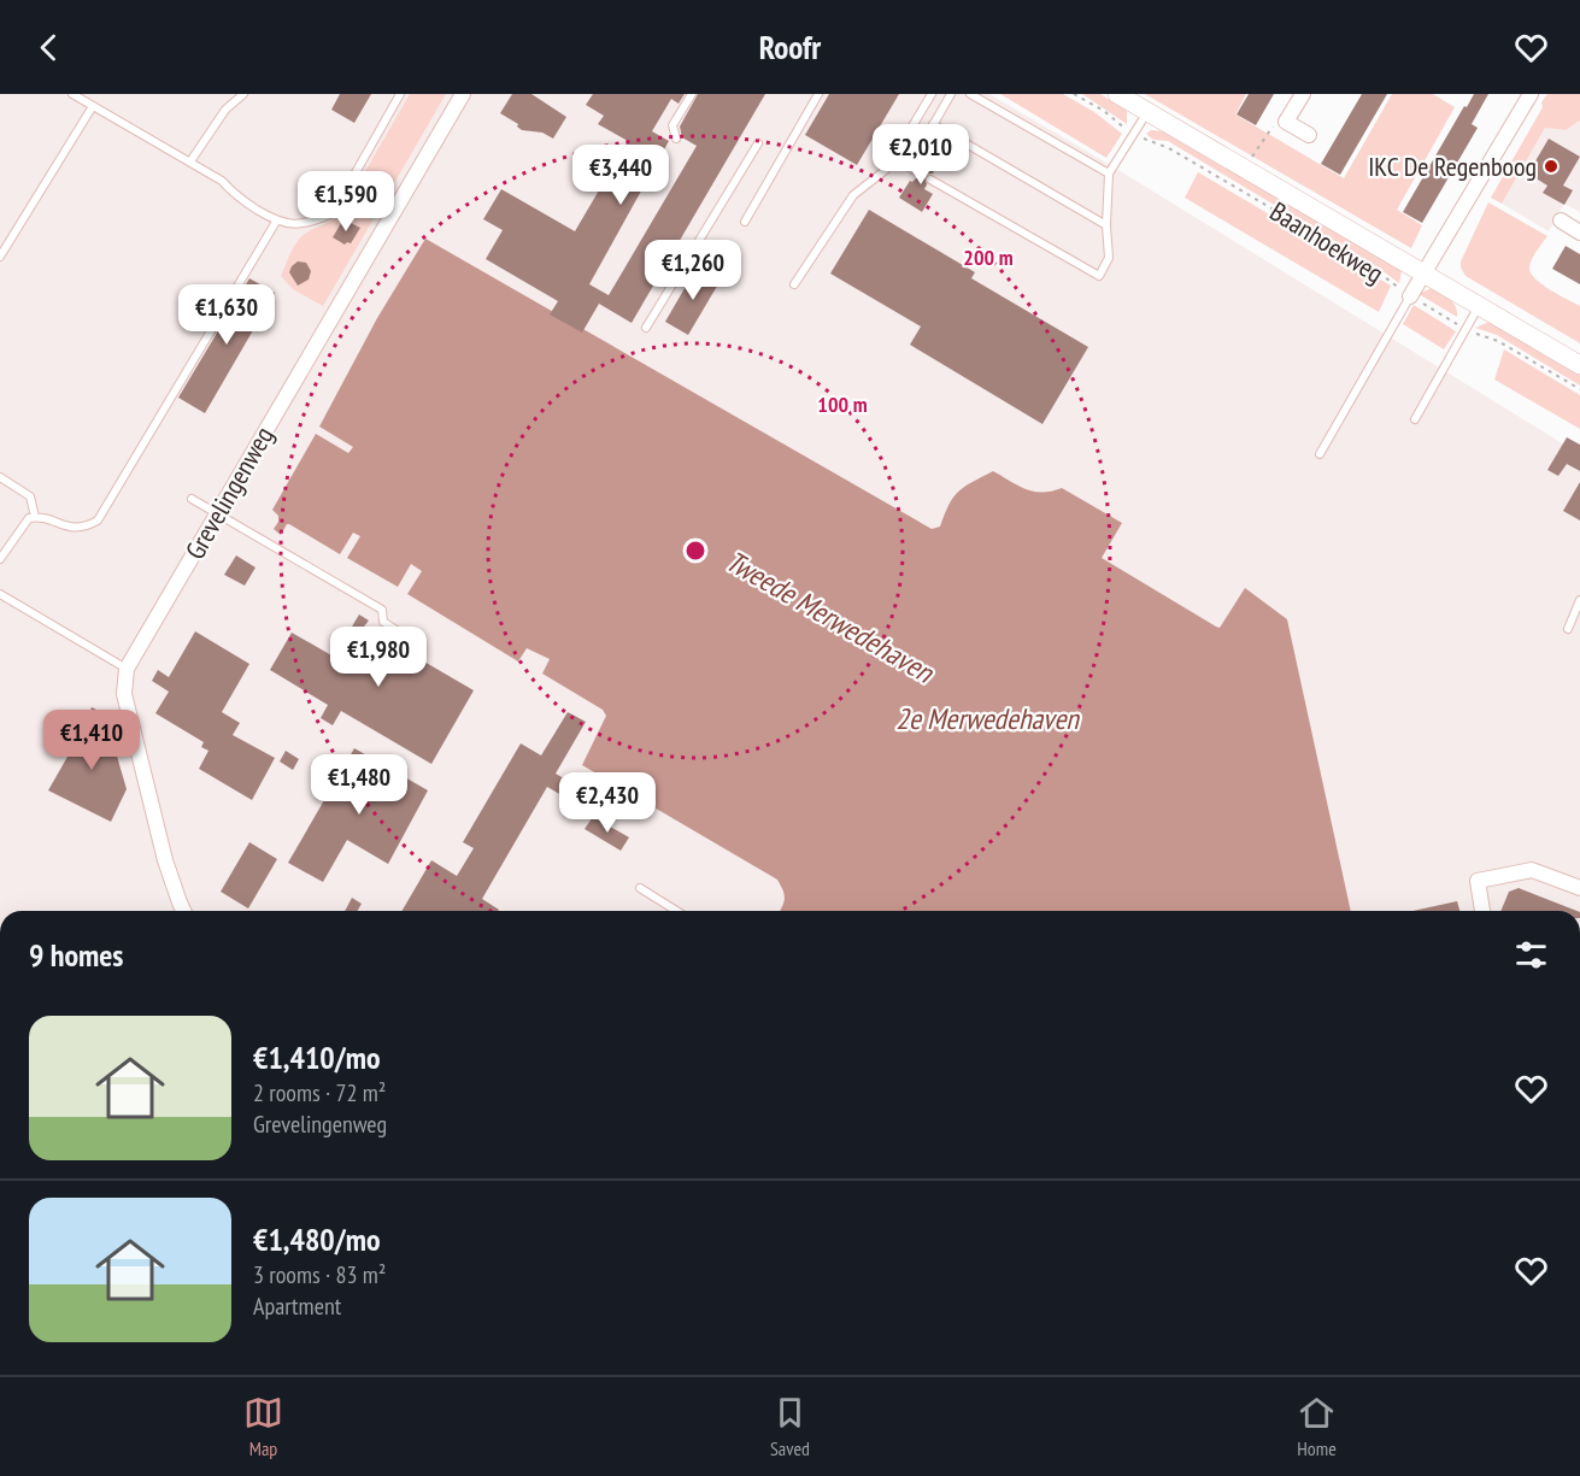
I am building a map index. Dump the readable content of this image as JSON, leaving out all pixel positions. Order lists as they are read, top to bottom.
{
  "streets": {
    "street": ["Baanhoekweg", "Grevelingenweg"]
  },
  "water": ["Tweede Merwedehaven", "2e Merwedehaven"],
  "places": ["IKC De Regenboog"],
  "page": {
    "header": "Roofr",
    "price": [
      "€2,010",
      "€3,440",
      "€1,590",
      "€1,260",
      "€1,630",
      "€1,980",
      "€1,410",
      "€1,480",
      "€2,430"
    ],
    "heading": "9 homes",
    "list": [
      {
        "name": "€1,410/mo",
        "note": "2 rooms · 72 m² · Grevelingenweg"
      },
      {
        "name": "€1,480/mo",
        "note": "3 rooms · 83 m² · Apartment"
      }
    ],
    "tabs": ["Map", "Saved", "Home"]
  },
  "rings": ["200 m", "100 m"]
}
